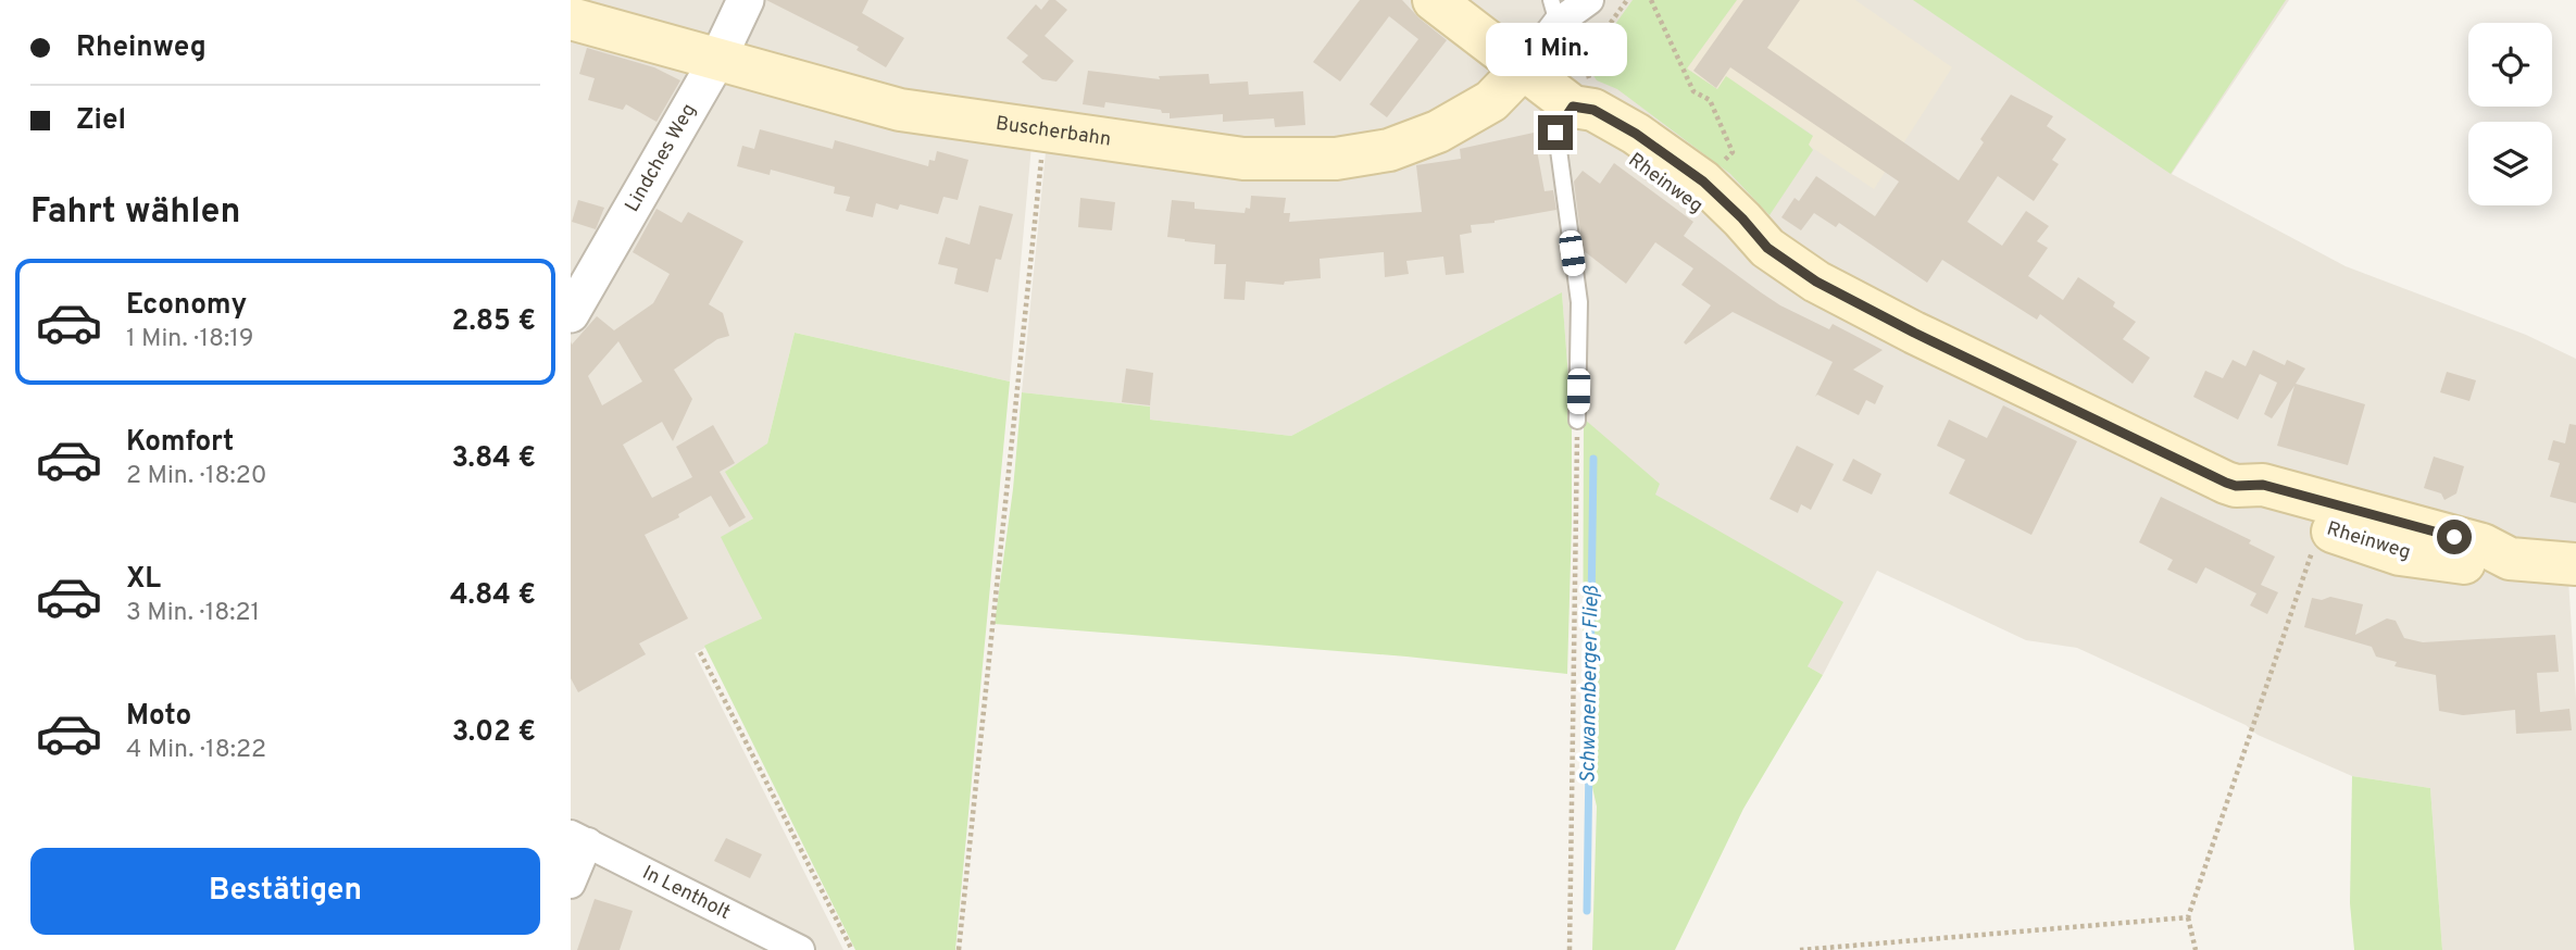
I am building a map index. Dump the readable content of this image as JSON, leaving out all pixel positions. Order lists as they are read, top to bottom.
{
  "streets": {
    "main road": ["Buscherbahn", "Rheinweg"],
    "street": ["Lindches Weg", "In Lentholt"]
  },
  "crossings": [
    ["Buscherbahn", "Lindches Weg"],
    ["Buscherbahn", "Rheinweg"]
  ],
  "water": ["Schwanenberger Fließ"],
  "page": {
    "banner": ["Rheinweg", "Ziel"],
    "bubble": "1 Min.",
    "heading": "Fahrt wählen",
    "list": [
      {
        "name": "Economy",
        "note": "1 Min. · 18:19",
        "value": "2.85 €"
      },
      {
        "name": "Komfort",
        "note": "2 Min. · 18:20",
        "value": "3.84 €"
      },
      {
        "name": "XL",
        "note": "3 Min. · 18:21",
        "value": "4.84 €"
      },
      {
        "name": "Moto",
        "note": "4 Min. · 18:22",
        "value": "3.02 €"
      }
    ],
    "buttons": "Bestätigen"
  }
}
